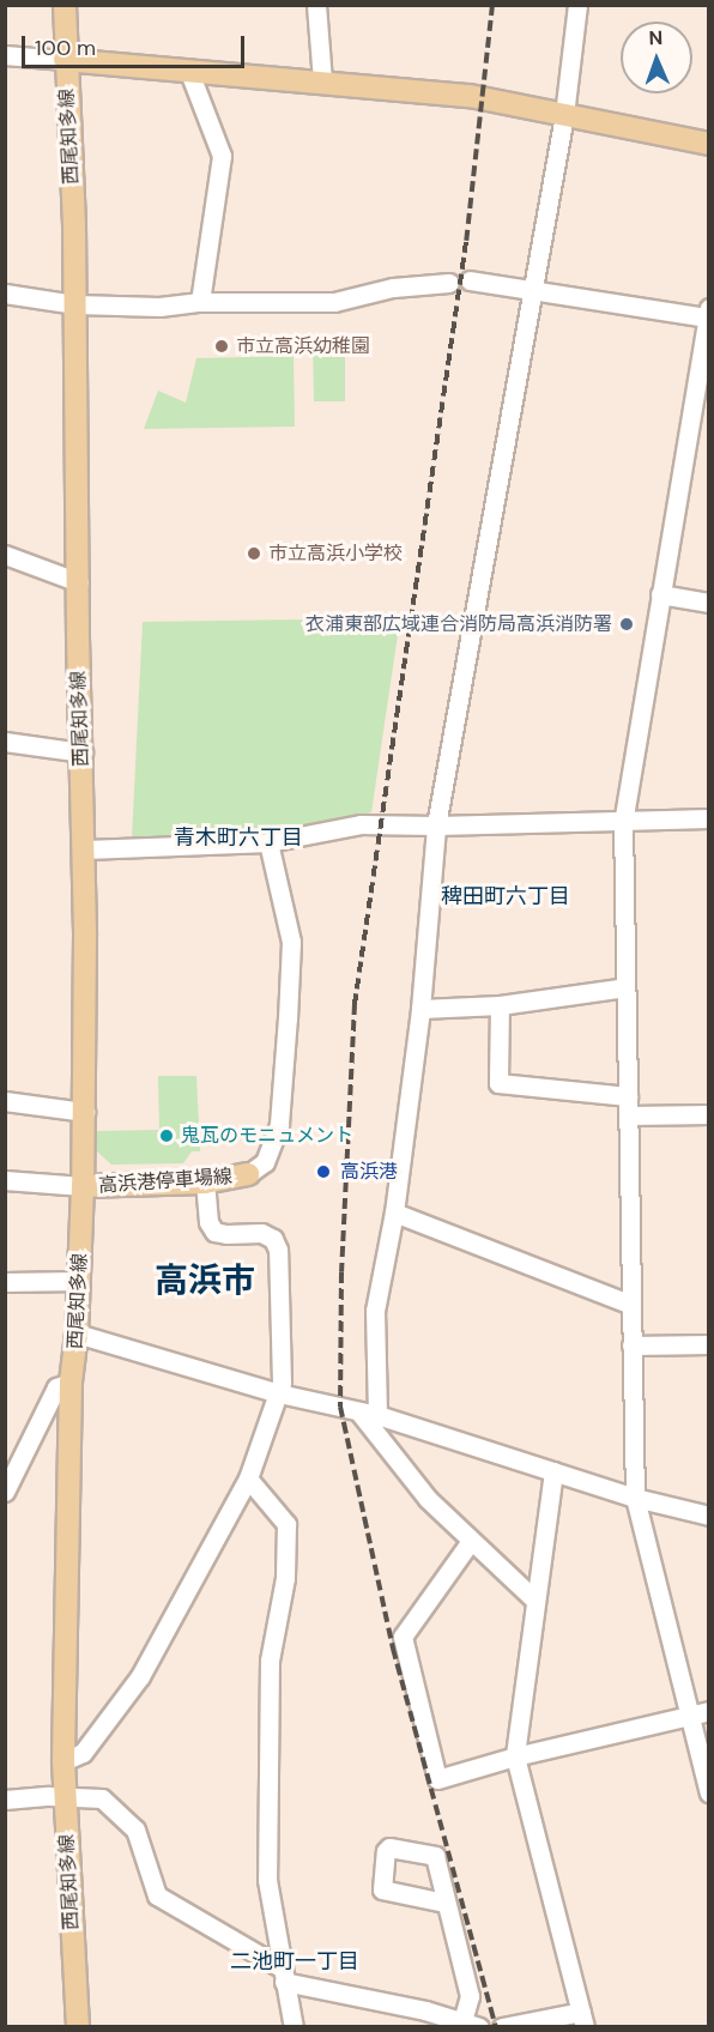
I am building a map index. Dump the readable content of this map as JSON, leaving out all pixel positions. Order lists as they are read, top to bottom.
{
  "streets": {
    "main road": ["西尾知多線", "高浜港停車場線"]
  },
  "crossings": [
    ["西尾知多線", "高浜港停車場線"]
  ],
  "districts": [
    "青木町六丁目",
    "稗田町六丁目",
    "高浜市",
    "二池町一丁目"
  ],
  "places": [
    "市立高浜幼稚園",
    "市立高浜小学校",
    "衣浦東部広域連合消防局高浜消防署",
    "鬼瓦のモニュメント",
    "高浜港"
  ],
  "scale_bar": "100 m",
  "north": "top"
}
